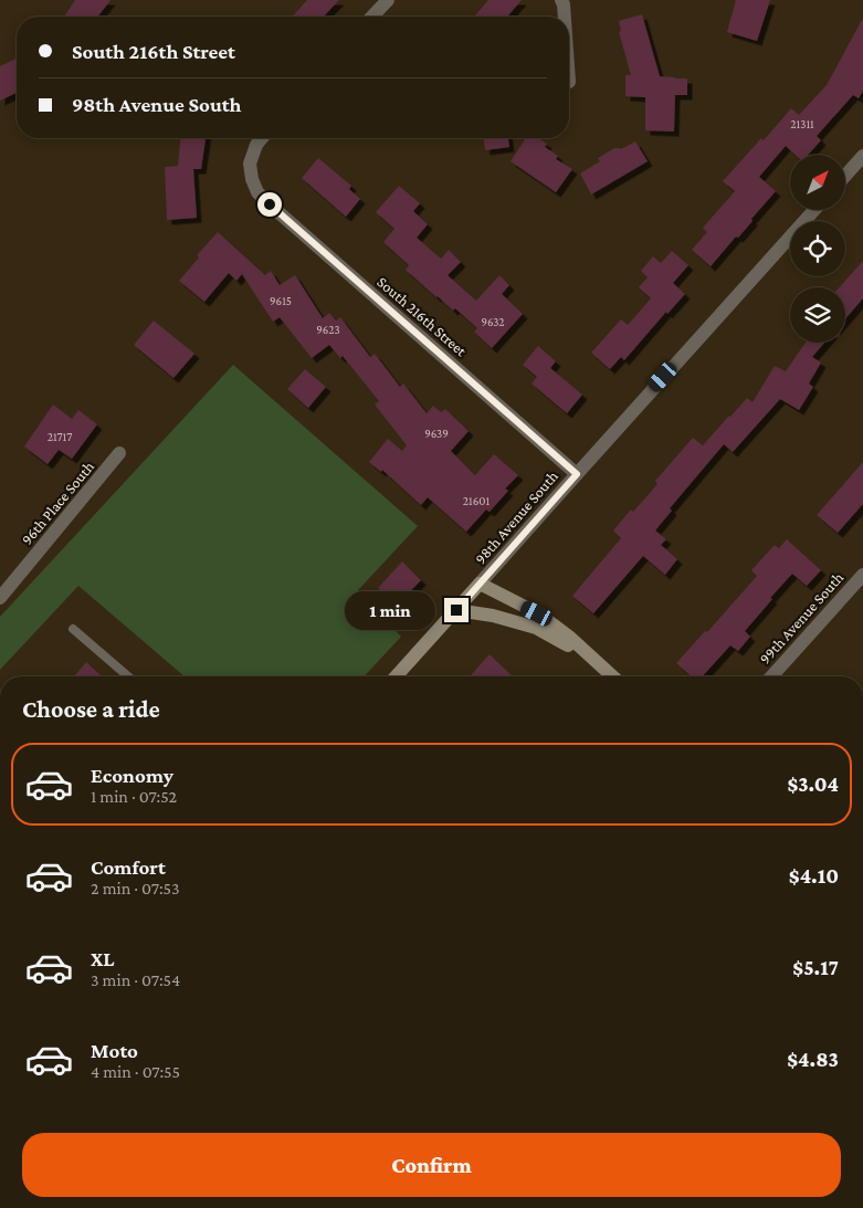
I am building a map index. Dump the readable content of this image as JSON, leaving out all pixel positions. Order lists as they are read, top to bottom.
{
  "streets": {
    "street": [
      "South 216th Street",
      "96th Place South",
      "98th Avenue South",
      "99th Avenue South"
    ]
  },
  "crossings": [
    ["South 216th Street", "98th Avenue South"]
  ],
  "house_numbers": [
    "21311",
    "9615",
    "9632",
    "9623",
    "9639",
    "21717",
    "21601"
  ],
  "north": "top right",
  "page": {
    "banner": ["South 216th Street", "98th Avenue South"],
    "bubble": "1 min",
    "heading": "Choose a ride",
    "list": [
      {
        "name": "Economy",
        "note": "1 min · 07:52",
        "value": "$3.04"
      },
      {
        "name": "Comfort",
        "note": "2 min · 07:53",
        "value": "$4.10"
      },
      {
        "name": "XL",
        "note": "3 min · 07:54",
        "value": "$5.17"
      },
      {
        "name": "Moto",
        "note": "4 min · 07:55",
        "value": "$4.83"
      }
    ],
    "buttons": "Confirm"
  }
}
